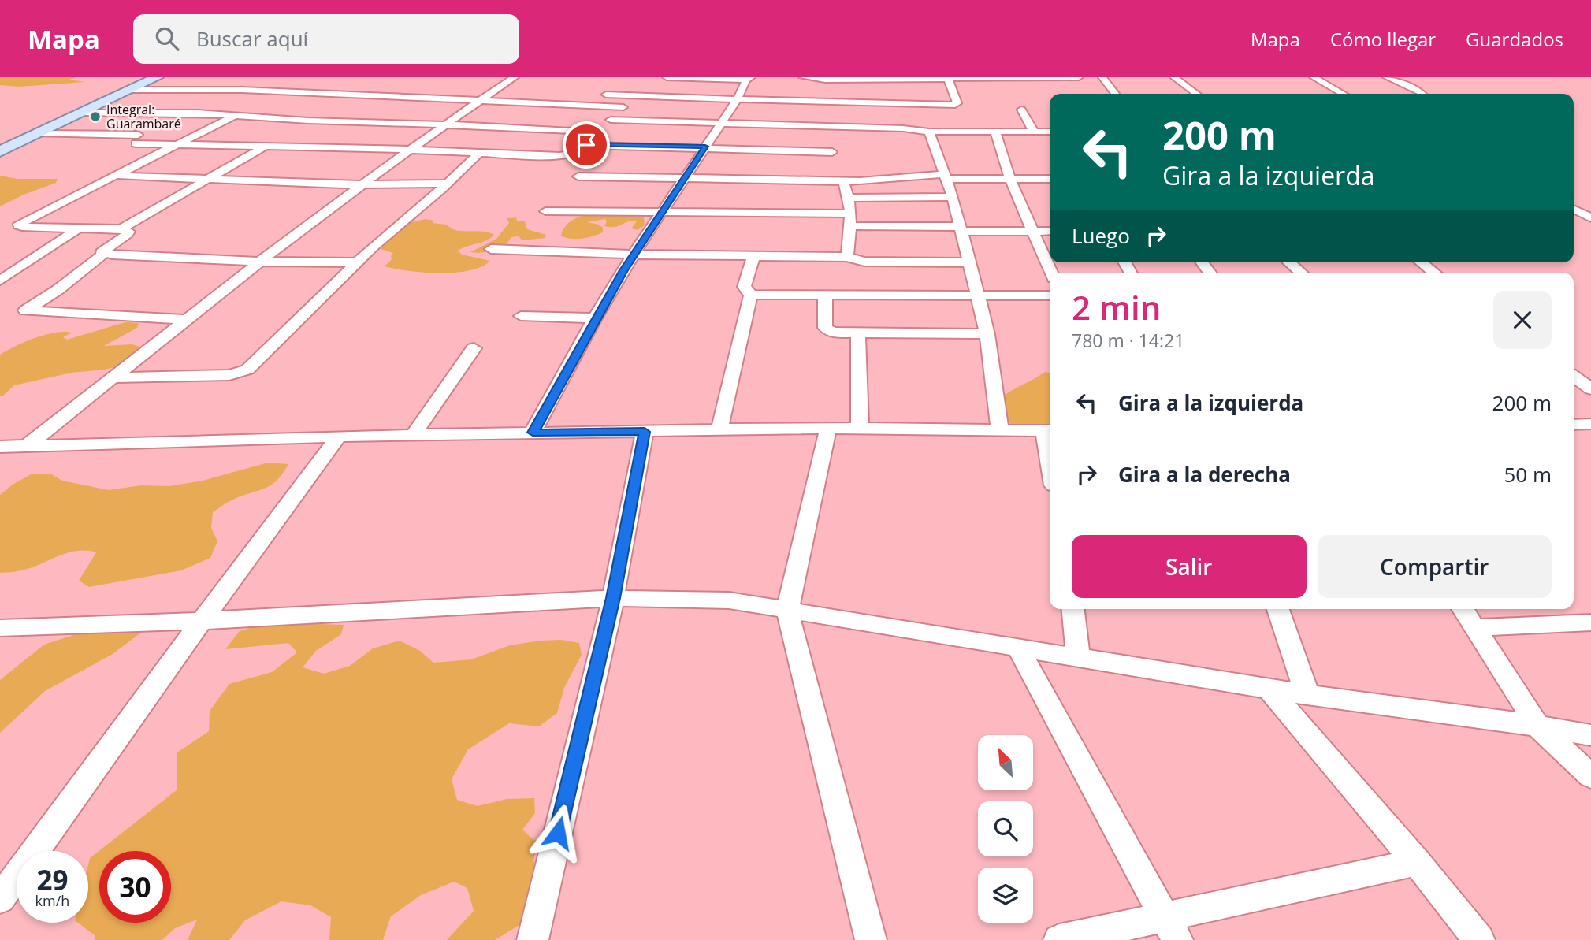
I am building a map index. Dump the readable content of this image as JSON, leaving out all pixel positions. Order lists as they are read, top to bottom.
{
  "places": ["Integral: Guarambaré"],
  "north": "top left",
  "page": {
    "header": "Mapa",
    "search": "Buscar aquí",
    "nav": ["Mapa", "Cómo llegar", "Guardados"],
    "turn": ["200 m", "Gira a la izquierda"],
    "then": "Luego",
    "heading": ["2 min", "780 m · 14:21"],
    "list": [
      {
        "name": "Gira a la izquierda",
        "value": "200 m"
      },
      {
        "name": "Gira a la derecha",
        "value": "50 m"
      }
    ],
    "buttons": ["Salir", "Compartir"],
    "speed": "29 km/h",
    "limit": "30"
  }
}
